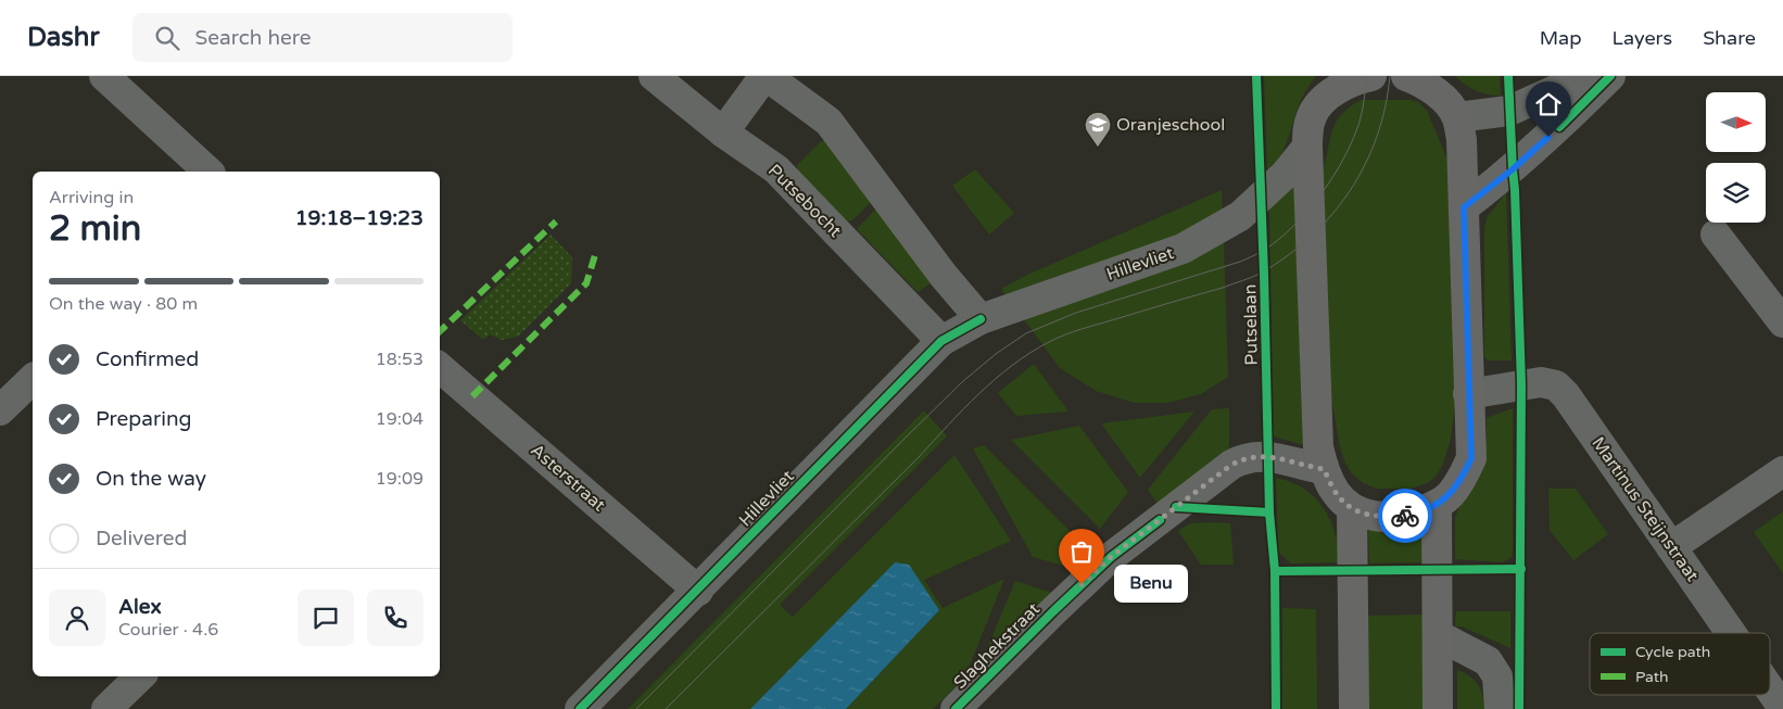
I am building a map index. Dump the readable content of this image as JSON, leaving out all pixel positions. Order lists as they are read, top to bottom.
{
  "streets": {
    "street": [
      "Putsebocht",
      "Hillevliet",
      "Asterstraat",
      "Martinus Steijnstraat",
      "Slaghekstraat"
    ],
    "cycle path": ["Putselaan"]
  },
  "crossings": [
    ["Putsebocht", "Hillevliet"],
    ["Hillevliet", "Asterstraat"]
  ],
  "places": {
    "school or university": ["Oranjeschool"],
    "other": ["Benu"]
  },
  "legend": ["Cycle path", "Path"],
  "north": "right",
  "page": {
    "header": "Dashr",
    "search": "Search here",
    "nav": ["Map", "Layers", "Share"],
    "heading": ["2 min", "Arriving in", "19:18–19:23"],
    "panel": ["Alex", "Courier · 4.6"],
    "bar": "On the way · 80 m",
    "list": [
      ["Confirmed", "18:53"],
      ["Preparing", "19:04"],
      ["On the way", "19:09"],
      "Delivered"
    ],
    "bubble": "Benu"
  }
}
